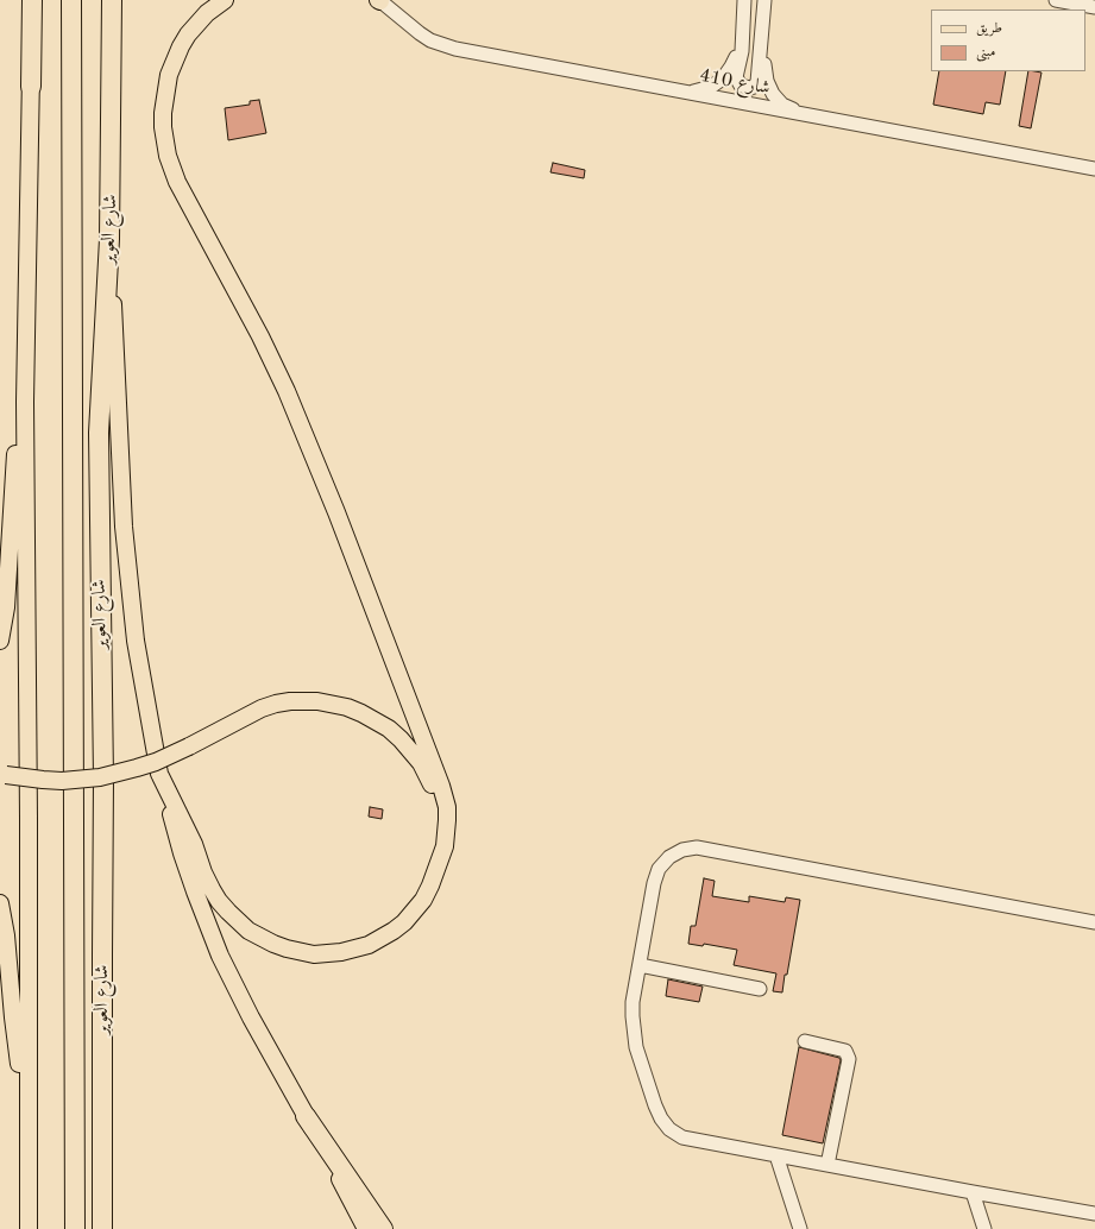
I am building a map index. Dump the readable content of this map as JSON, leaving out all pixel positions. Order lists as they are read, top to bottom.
{
  "streets": {
    "highway": ["شارع العوير"],
    "street": ["شارع 410"]
  },
  "legend": ["طريق", "مبنى"]
}
